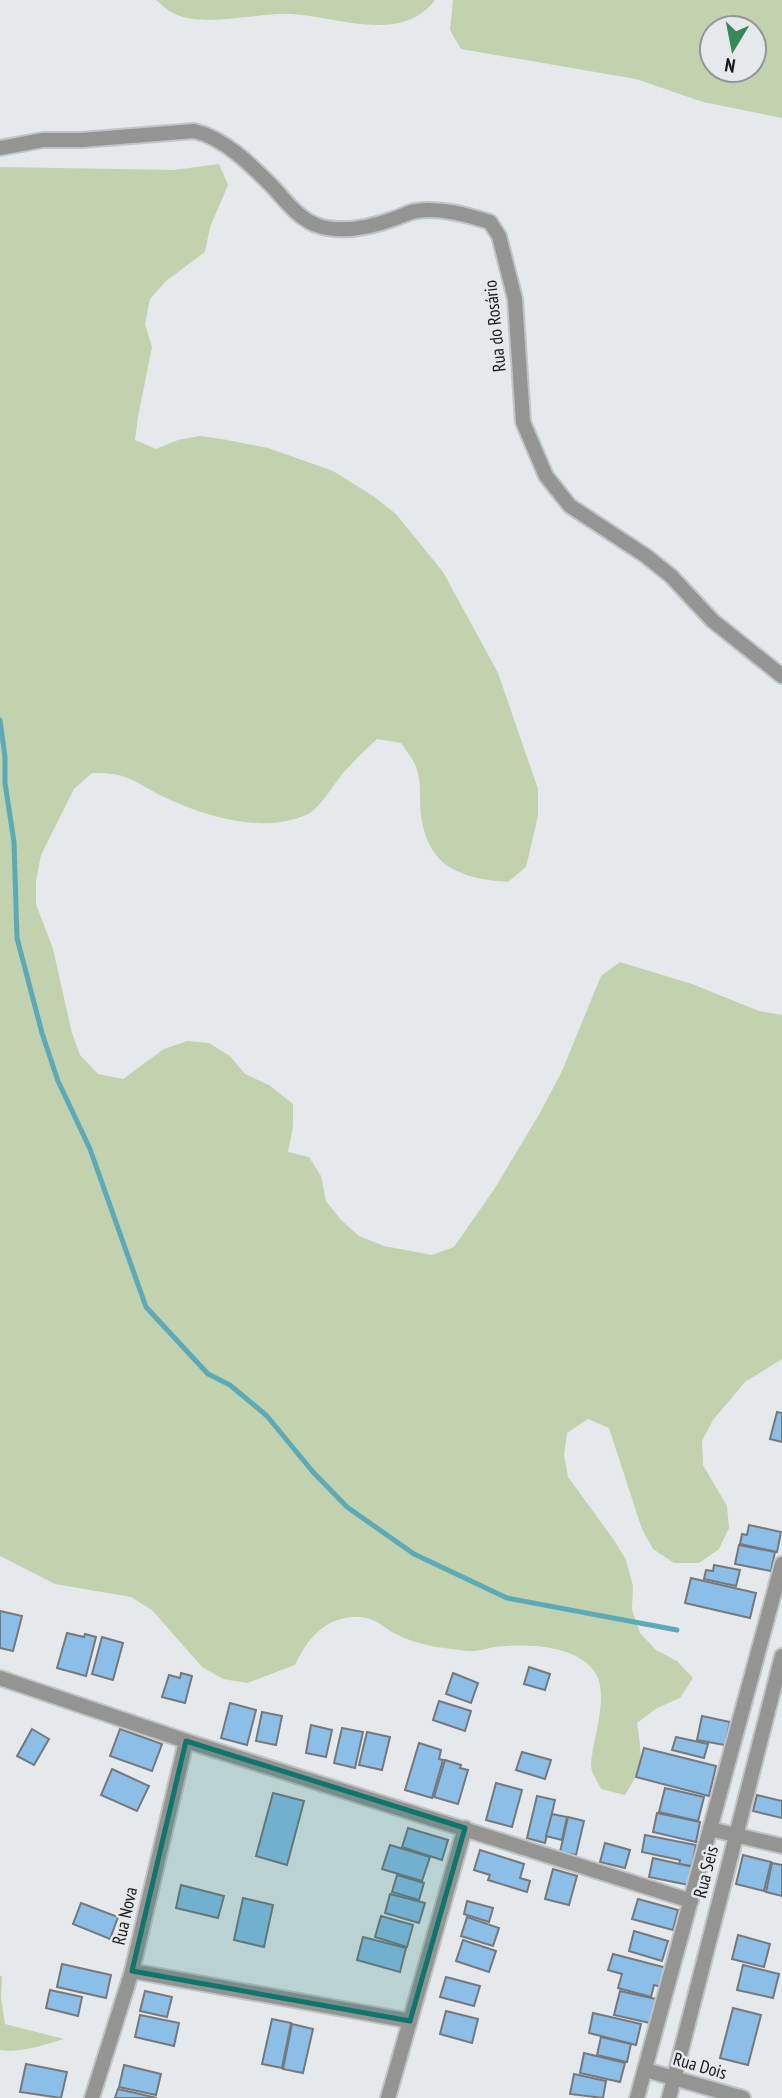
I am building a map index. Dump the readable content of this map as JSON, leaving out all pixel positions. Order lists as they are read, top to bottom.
{
  "streets": {
    "street": [
      "Rua do Rosário",
      "Rua Seis",
      "Rua Nova",
      "Rua Dois"
    ]
  },
  "crossings": [
    ["Rua Seis", "Rua Dois"]
  ],
  "north": "bottom"
}
